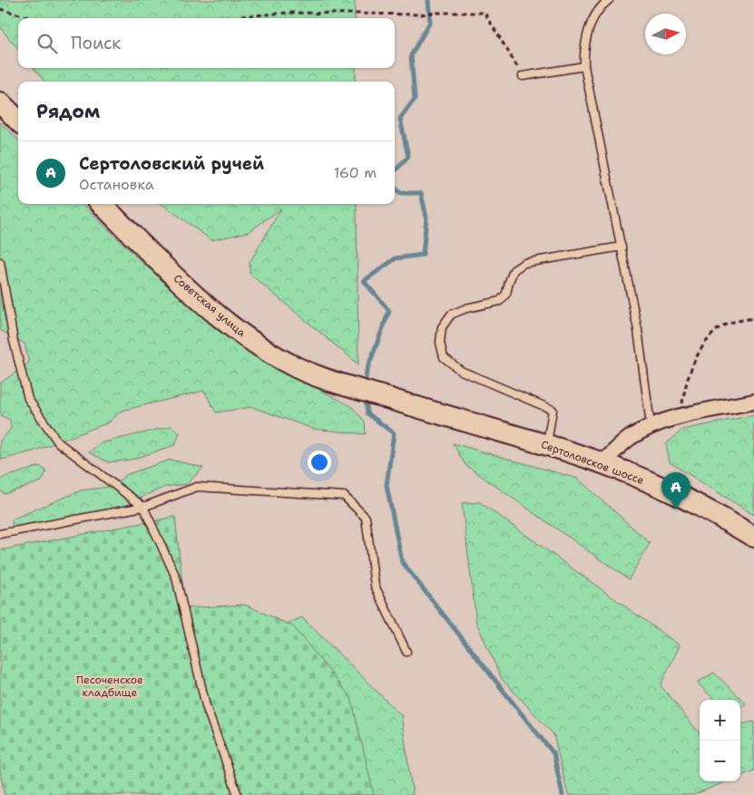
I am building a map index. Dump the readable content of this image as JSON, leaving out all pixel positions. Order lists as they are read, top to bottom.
{
  "streets": {
    "main road": ["Советская улица", "Сертоловское шоссе"]
  },
  "crossings": [
    ["Советская улица", "Сертоловское шоссе"]
  ],
  "parks": ["Песоченское кладбище"],
  "north": "right",
  "page": {
    "search": "Поиск",
    "heading": "Рядом",
    "list": [
      {
        "mark": "A",
        "name": "Сертоловский ручей",
        "note": "Остановка",
        "value": "160 m"
      }
    ],
    "pins": "A",
    "map_buttons": ["+", "−"]
  }
}
